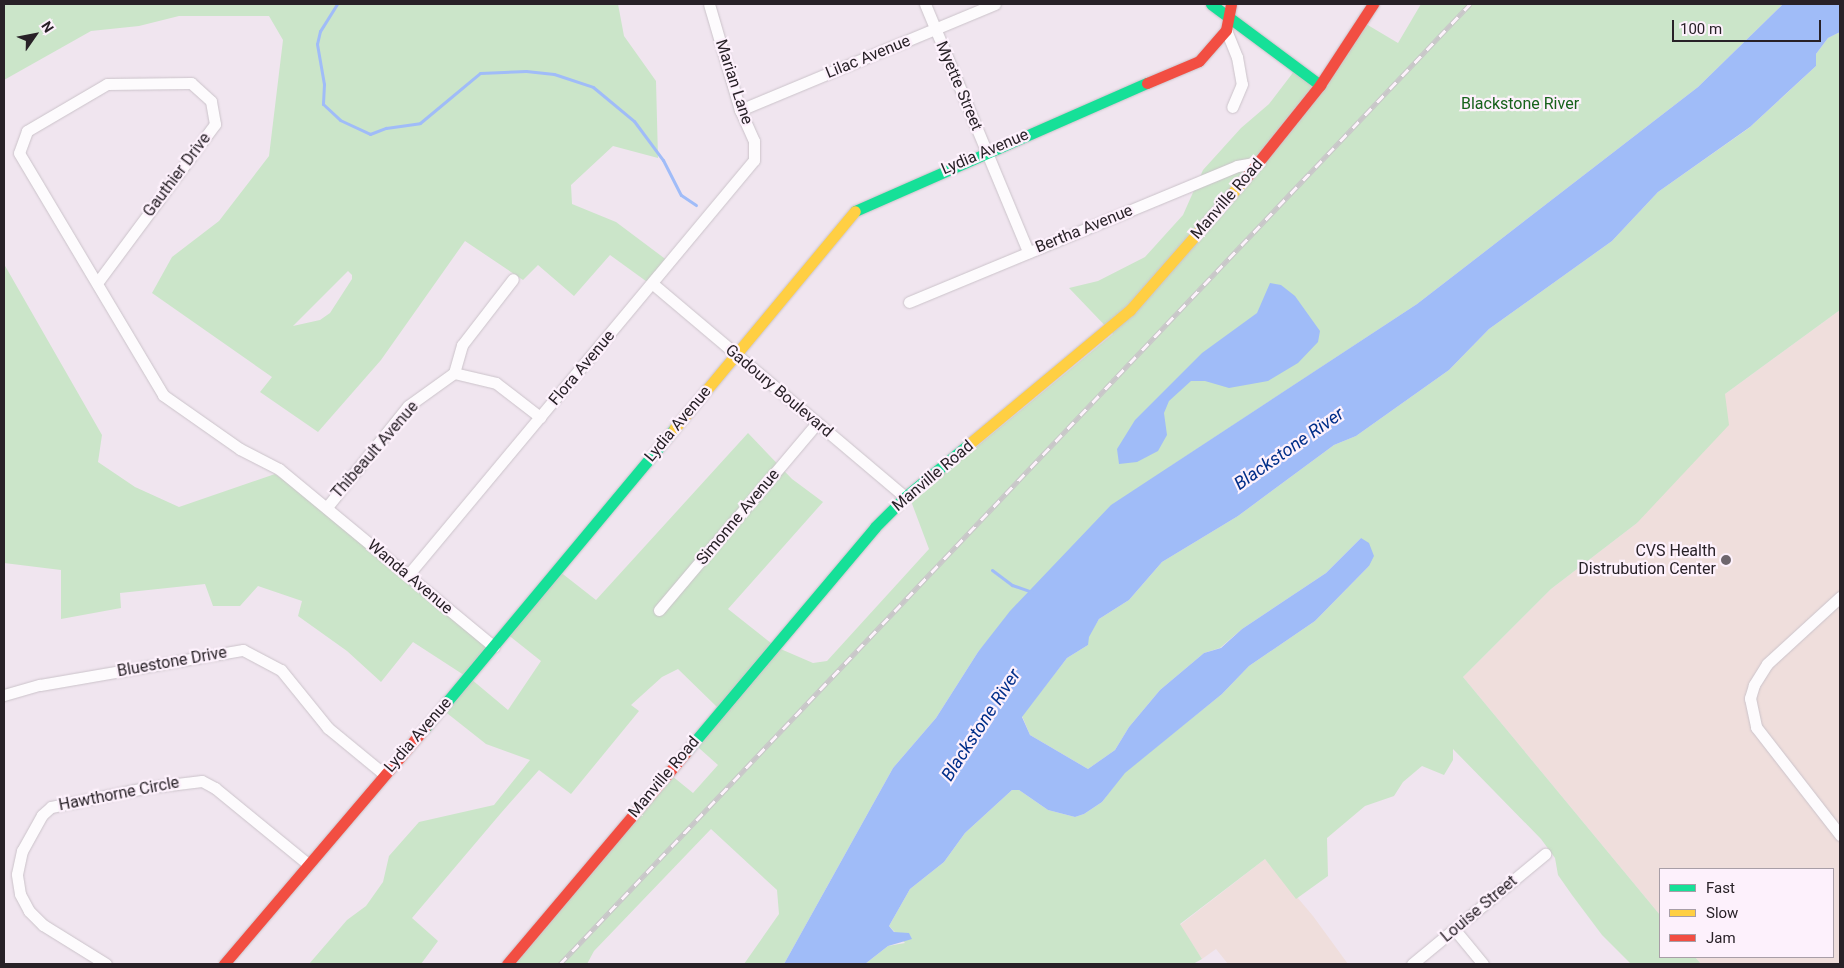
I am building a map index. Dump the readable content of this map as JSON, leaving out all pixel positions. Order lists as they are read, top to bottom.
{
  "streets": {
    "street": [
      "Lilac Avenue",
      "Marian Lane",
      "Myette Street",
      "Lydia Avenue",
      "Gauthier Drive",
      "Manville Road",
      "Bertha Avenue",
      "Flora Avenue",
      "Gadoury Boulevard",
      "Thibeault Avenue",
      "Simonne Avenue",
      "Wanda Avenue",
      "Bluestone Drive",
      "Hawthorne Circle",
      "Louise Street"
    ]
  },
  "crossings": [
    ["Lilac Avenue", "Marian Lane"],
    ["Lilac Avenue", "Myette Street"],
    ["Marian Lane", "Flora Avenue"],
    ["Myette Street", "Lydia Avenue"],
    ["Myette Street", "Bertha Avenue"],
    ["Lydia Avenue", "Gadoury Boulevard"],
    ["Lydia Avenue", "Wanda Avenue"],
    ["Lydia Avenue", "Bluestone Drive"],
    ["Lydia Avenue", "Hawthorne Circle"],
    ["Gauthier Drive", "Thibeault Avenue"],
    ["Gauthier Drive", "Wanda Avenue"],
    ["Manville Road", "Bertha Avenue"],
    ["Manville Road", "Gadoury Boulevard"],
    ["Flora Avenue", "Gadoury Boulevard"],
    ["Flora Avenue", "Wanda Avenue"],
    ["Gadoury Boulevard", "Simonne Avenue"],
    ["Thibeault Avenue", "Wanda Avenue"]
  ],
  "water": ["Blackstone River"],
  "parks": ["Blackstone River"],
  "places": ["CVS Health Distrubution Center"],
  "legend": ["Fast", "Slow", "Jam"],
  "scale_bar": "100 m",
  "north": "top right"
}
